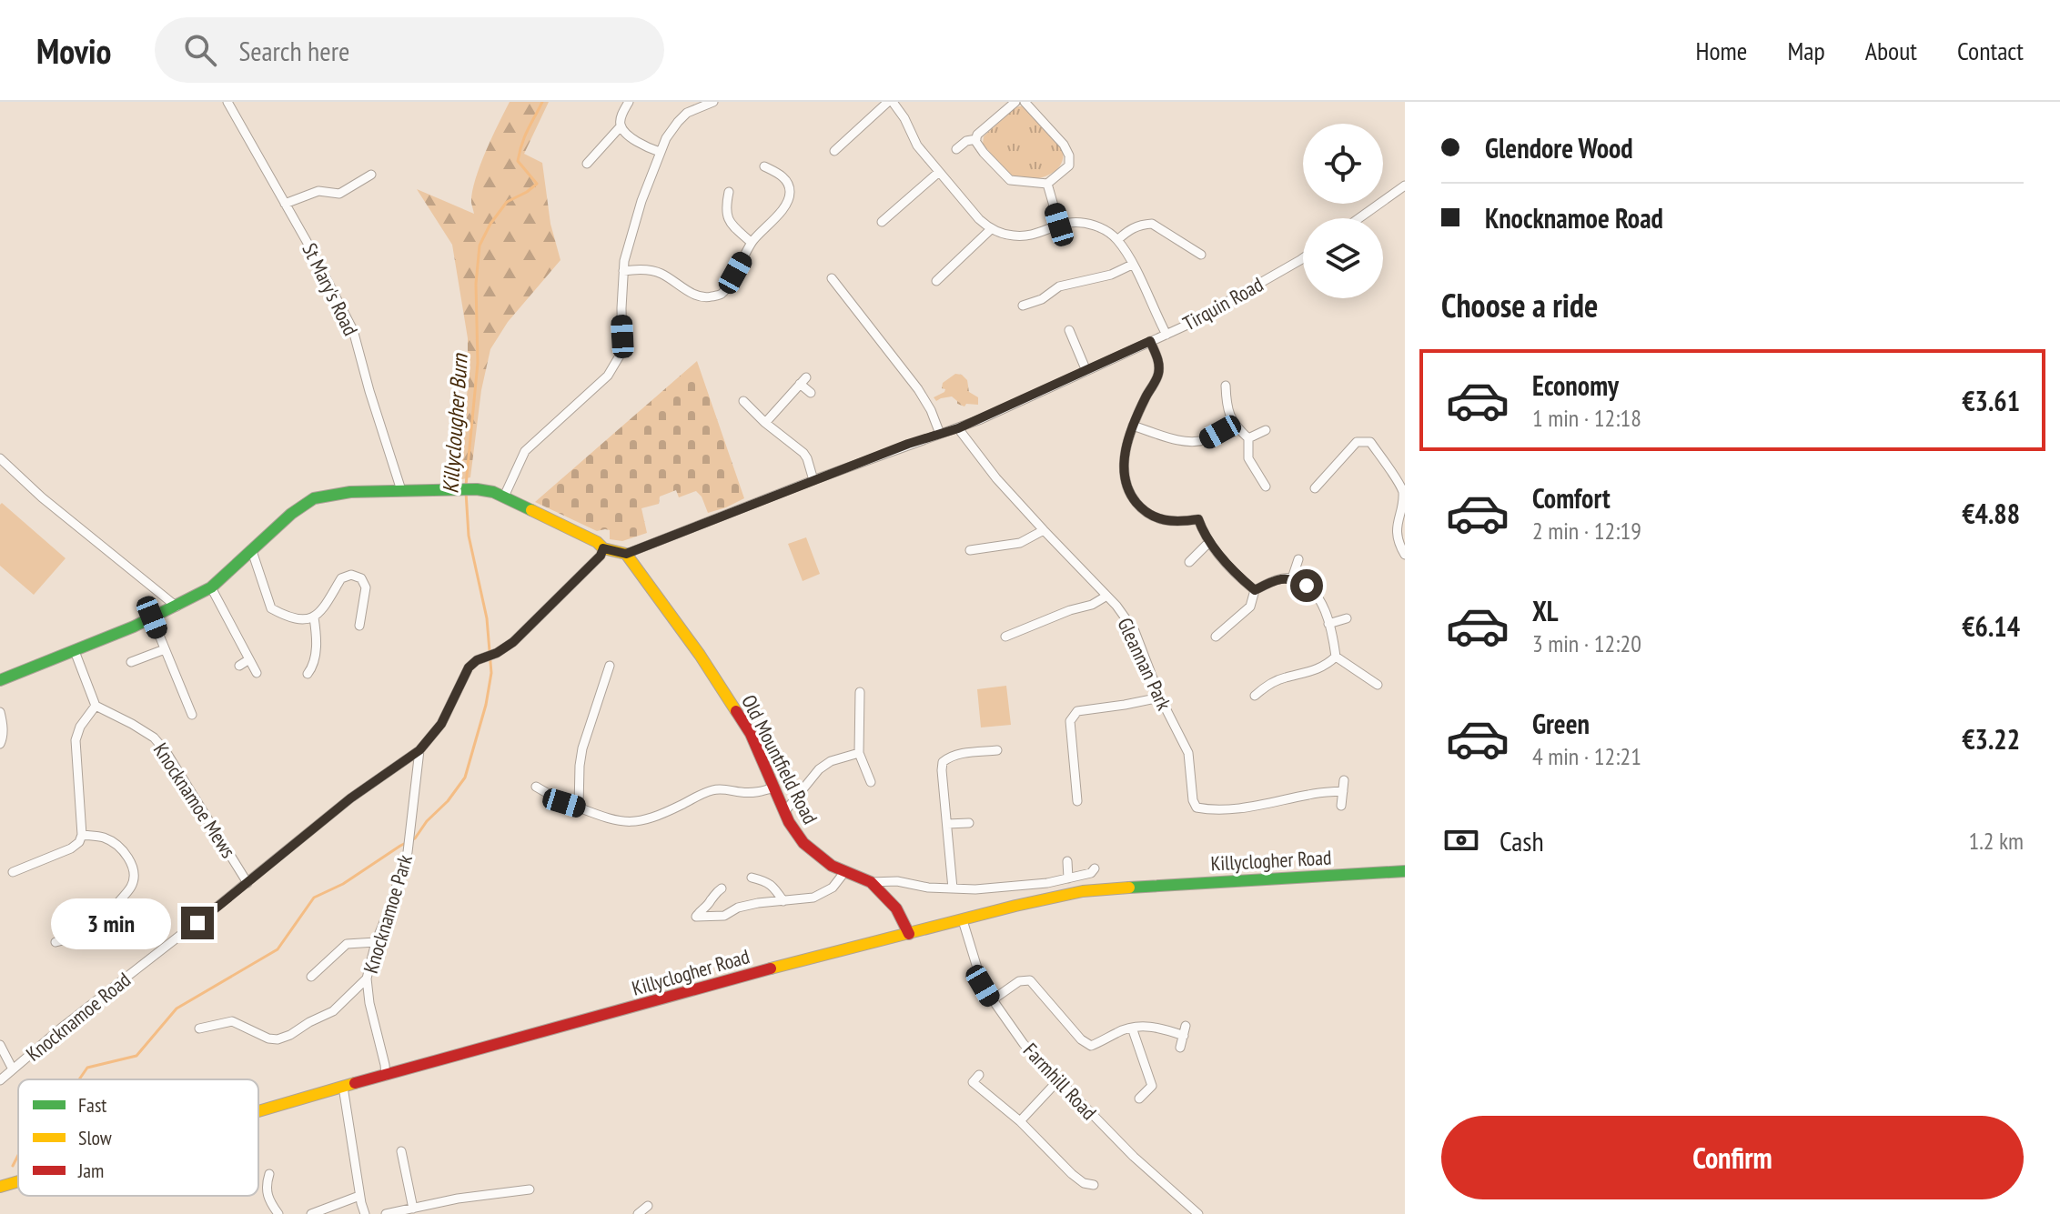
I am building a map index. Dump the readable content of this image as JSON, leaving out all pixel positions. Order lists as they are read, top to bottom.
{
  "streets": {
    "main road": ["Old Mountfield Road", "Killyclogher Road"],
    "street": [
      "St Mary's Road",
      "Tirquin Road",
      "Gleannan Park",
      "Knocknamoe Mews",
      "Knocknamoe Park",
      "Knocknamoe Road",
      "Farmhill Road"
    ]
  },
  "crossings": [
    ["Tirquin Road", "Gleannan Park"],
    ["Tirquin Road", "Old Mountfield Road"],
    ["Knocknamoe Mews", "Knocknamoe Road"],
    ["Killyclogher Road", "Knocknamoe Park"],
    ["Killyclogher Road", "Farmhill Road"],
    ["Knocknamoe Park", "Knocknamoe Road"]
  ],
  "water": ["Killyclougher Burn"],
  "legend": ["Fast", "Slow", "Jam"],
  "page": {
    "header": "Movio",
    "search": "Search here",
    "nav": [
      "Home",
      "Map",
      "About",
      "Contact"
    ],
    "banner": ["Glendore Wood", "Knocknamoe Road"],
    "heading": "Choose a ride",
    "list": [
      {
        "name": "Economy",
        "note": "1 min · 12:18",
        "value": "€3.61"
      },
      {
        "name": "Comfort",
        "note": "2 min · 12:19",
        "value": "€4.88"
      },
      {
        "name": "XL",
        "note": "3 min · 12:20",
        "value": "€6.14"
      },
      {
        "name": "Green",
        "note": "4 min · 12:21",
        "value": "€3.22"
      }
    ],
    "pay": ["Cash", "1.2 km"],
    "bubble": "3 min",
    "buttons": "Confirm"
  }
}
